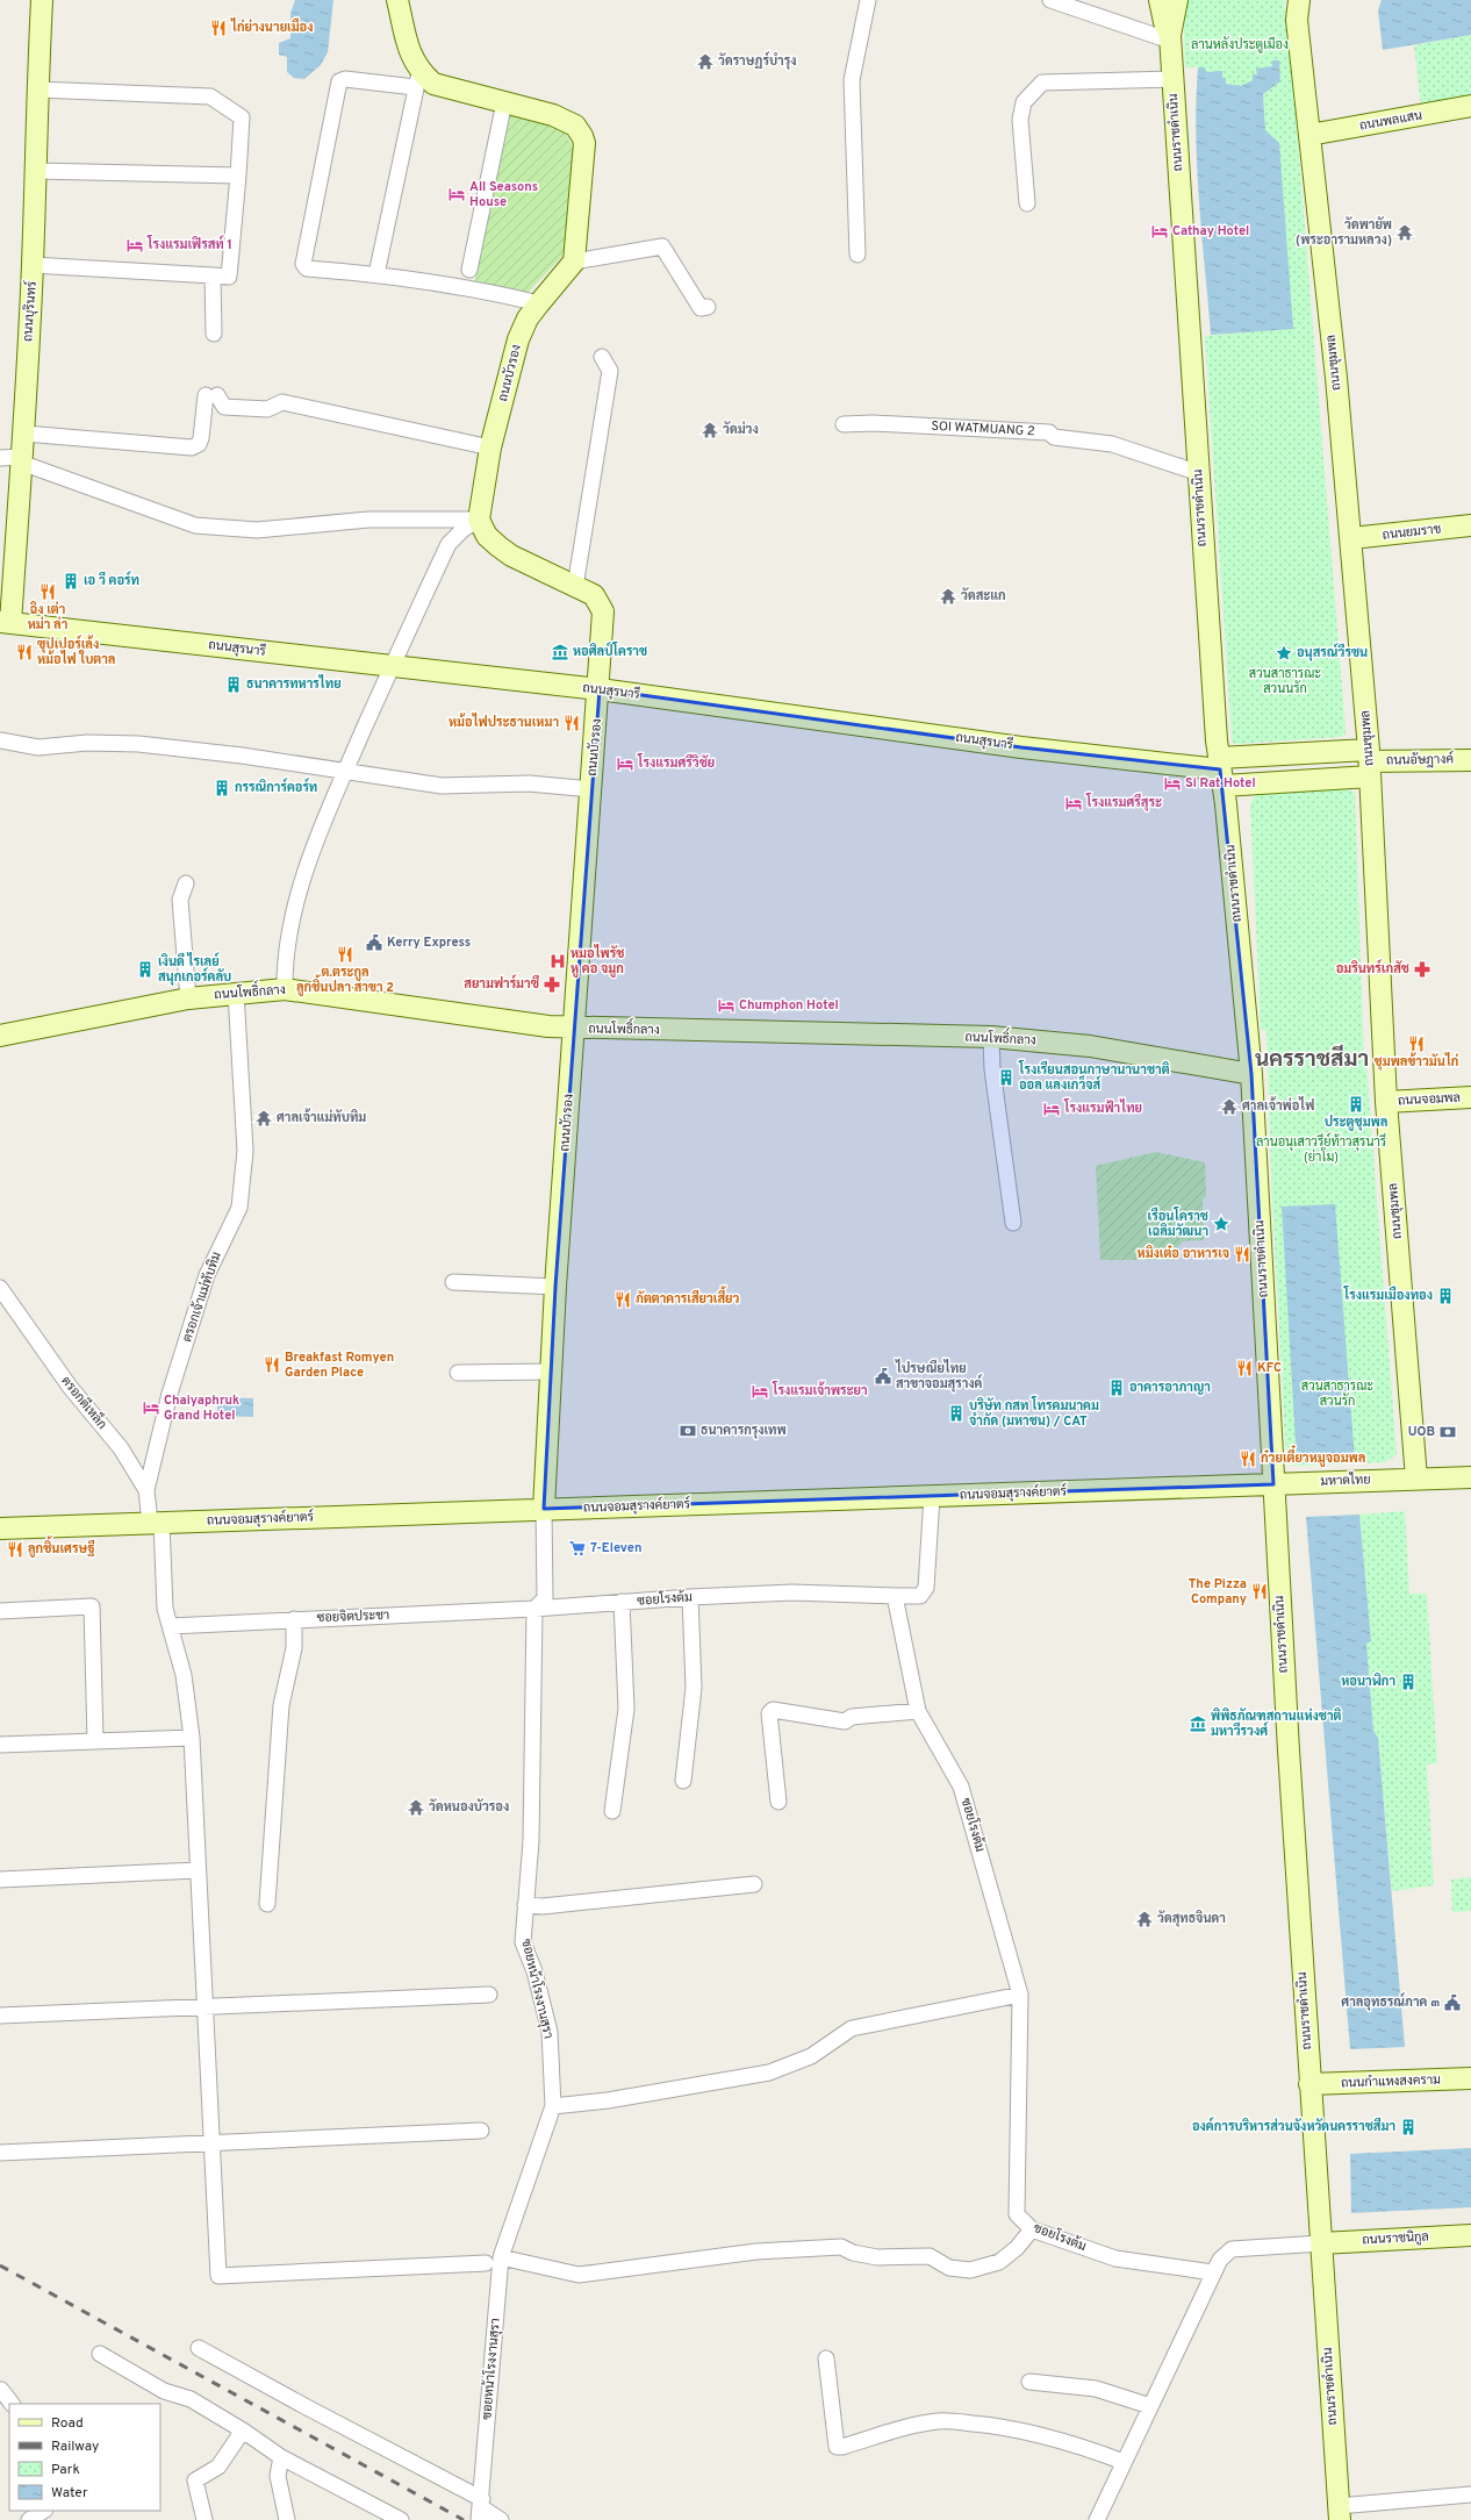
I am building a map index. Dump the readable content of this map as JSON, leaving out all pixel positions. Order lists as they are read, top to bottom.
{
  "streets": {
    "main road": [
      "ถนนพลแสน",
      "ถนนราชดำเนิน",
      "ถนนบุรินทร์",
      "ถนนชุมพล",
      "ถนนบัวรอง",
      "ถนนยมราช",
      "ถนนสุรนารี",
      "ถนนอัษฎางค์",
      "ถนนโพธิ์กลาง",
      "ถนนจอมพล",
      "มหาดไทย",
      "ถนนจอมสุรางค์ยาตร์",
      "ถนนกำแหงสงคราม",
      "ถนนราชนิกูล"
    ],
    "street": [
      "SOI WATMUANG 2",
      "ตรอกเจ้าแม่ทับทิม",
      "ตรอกตีเหล็ก",
      "ซอยโรงต้ม",
      "ซอยจิตประชา",
      "ซอยหน้าโรงงานสุรา"
    ]
  },
  "crossings": [
    ["ถนนพลแสน", "ถนนชุมพล"],
    ["ถนนราชดำเนิน", "SOI WATMUANG 2"],
    ["ถนนราชดำเนิน", "ถนนสุรนารี"],
    ["ถนนราชดำเนิน", "ถนนโพธิ์กลาง"],
    ["ถนนราชดำเนิน", "มหาดไทย"],
    ["ถนนราชดำเนิน", "ถนนจอมสุรางค์ยาตร์"],
    ["ถนนราชดำเนิน", "ถนนกำแหงสงคราม"],
    ["ถนนราชดำเนิน", "ถนนราชนิกูล"],
    ["ถนนบุรินทร์", "ถนนสุรนารี"],
    ["ถนนชุมพล", "ถนนยมราช"],
    ["ถนนชุมพล", "ถนนอัษฎางค์"],
    ["ถนนชุมพล", "ถนนจอมพล"],
    ["ถนนชุมพล", "มหาดไทย"],
    ["ถนนบัวรอง", "ถนนสุรนารี"],
    ["ถนนบัวรอง", "ถนนโพธิ์กลาง"],
    ["ถนนบัวรอง", "ถนนจอมสุรางค์ยาตร์"],
    ["ถนนโพธิ์กลาง", "ตรอกเจ้าแม่ทับทิม"],
    ["ตรอกเจ้าแม่ทับทิม", "ตรอกตีเหล็ก"],
    ["ตรอกตีเหล็ก", "ถนนจอมสุรางค์ยาตร์"],
    ["ตรอกตีเหล็ก", "ซอยจิตประชา"],
    ["มหาดไทย", "ถนนจอมสุรางค์ยาตร์"],
    ["ซอยโรงต้ม", "ซอยจิตประชา"],
    ["ซอยโรงต้ม", "ซอยหน้าโรงงานสุรา"],
    ["ซอยจิตประชา", "ซอยหน้าโรงงานสุรา"]
  ],
  "districts": ["นครราชสีมา"],
  "parks": [
    "ลานหลังประตูเมือง",
    "สวนสาธารณะ สวนนรัก",
    "ลานอนุเสาวรีย์ท้าวสุรนารี (ย่าโม)",
    "สวนสาธารณะ สวนรัก"
  ],
  "places": {
    "restaurant": [
      "ไก่ย่างนายเมือง",
      "ฉิง เต่า หม่า ล่า",
      "ซุปเปอร์เล้ง หม้อไฟ ใบตาล",
      "หม้อไฟประธานเหมา",
      "ต.ตระกูล ลูกชิ้นปลา สาขา 2",
      "ชุมพลข้าวมันไก่",
      "หมิงเต๋อ อาหารเจ",
      "ภัตตาคารเสียวเสี้ยว",
      "Breakfast Romyen Garden Place",
      "KFC",
      "ก๋วยเตี๋ยวหมูจอมพล",
      "ลูกชิ้นเศรษฐี",
      "The Pizza Company"
    ],
    "temple": [
      "วัดราษฏร์บำรุง",
      "วัดพายัพ (พระอารามหลวง)",
      "วัดม่วง",
      "วัดสะแก",
      "ศาลเจ้าพ่อไฟ",
      "ศาลเจ้าแม่ทับทิม",
      "วัดหนองบัวรอง",
      "วัดสุทธจินดา"
    ],
    "hotel": [
      "All Seasons House",
      "Cathay Hotel",
      "โรงแรมเฟิรสท์ 1",
      "โรงแรมศรีวิชัย",
      "Si Rat Hotel",
      "โรงแรมศรีสุระ",
      "Chumphon Hotel",
      "โรงแรมฟ้าไทย",
      "โรงแรมเจ้าพระยา",
      "Chaiyaphruk Grand Hotel"
    ],
    "building": [
      "เอ วี คอร์ท",
      "ธนาคารทหารไทย",
      "กรรณิการ์คอร์ท",
      "เงินดี ไรเลย์ สนุกเกอร์คลับ",
      "โรงเรียนสอนภาษานานาชาติ ออล แลงเกว็จส์",
      "ประตูชุมพล",
      "โรงแรมเมืองทอง",
      "อาคารอาภาญา",
      "บริษัท กสท โทรคมนาคม จำกัด (มหาชน) / CAT",
      "หอนาฬิกา",
      "องค์การบริหารส่วนจังหวัดนครราชสีมา"
    ],
    "museum": ["หอศิลป์โคราช", "พิพิธภัณฑสถานแห่งชาติ มหาวีรวงศ์"],
    "place": ["อนุสรณ์วีรชน", "เรือนโคราช เฉลิมวัฒนา"],
    "public building": ["Kerry Express", "ไปรษณียไทย สาขาจอมสุรางค์", "ศาลอุทธรณ์ภาค ๓"],
    "hospital": ["หมอไพรัช หู คอ จมูก"],
    "pharmacy": ["อมรินทร์เภสัช", "สยามฟาร์มาซี"],
    "bank": ["ธนาคารกรุงเทพ", "UOB"],
    "supermarket": ["7-Eleven"]
  },
  "legend": [
    "Road",
    "Railway",
    "Park",
    "Water"
  ]
}
